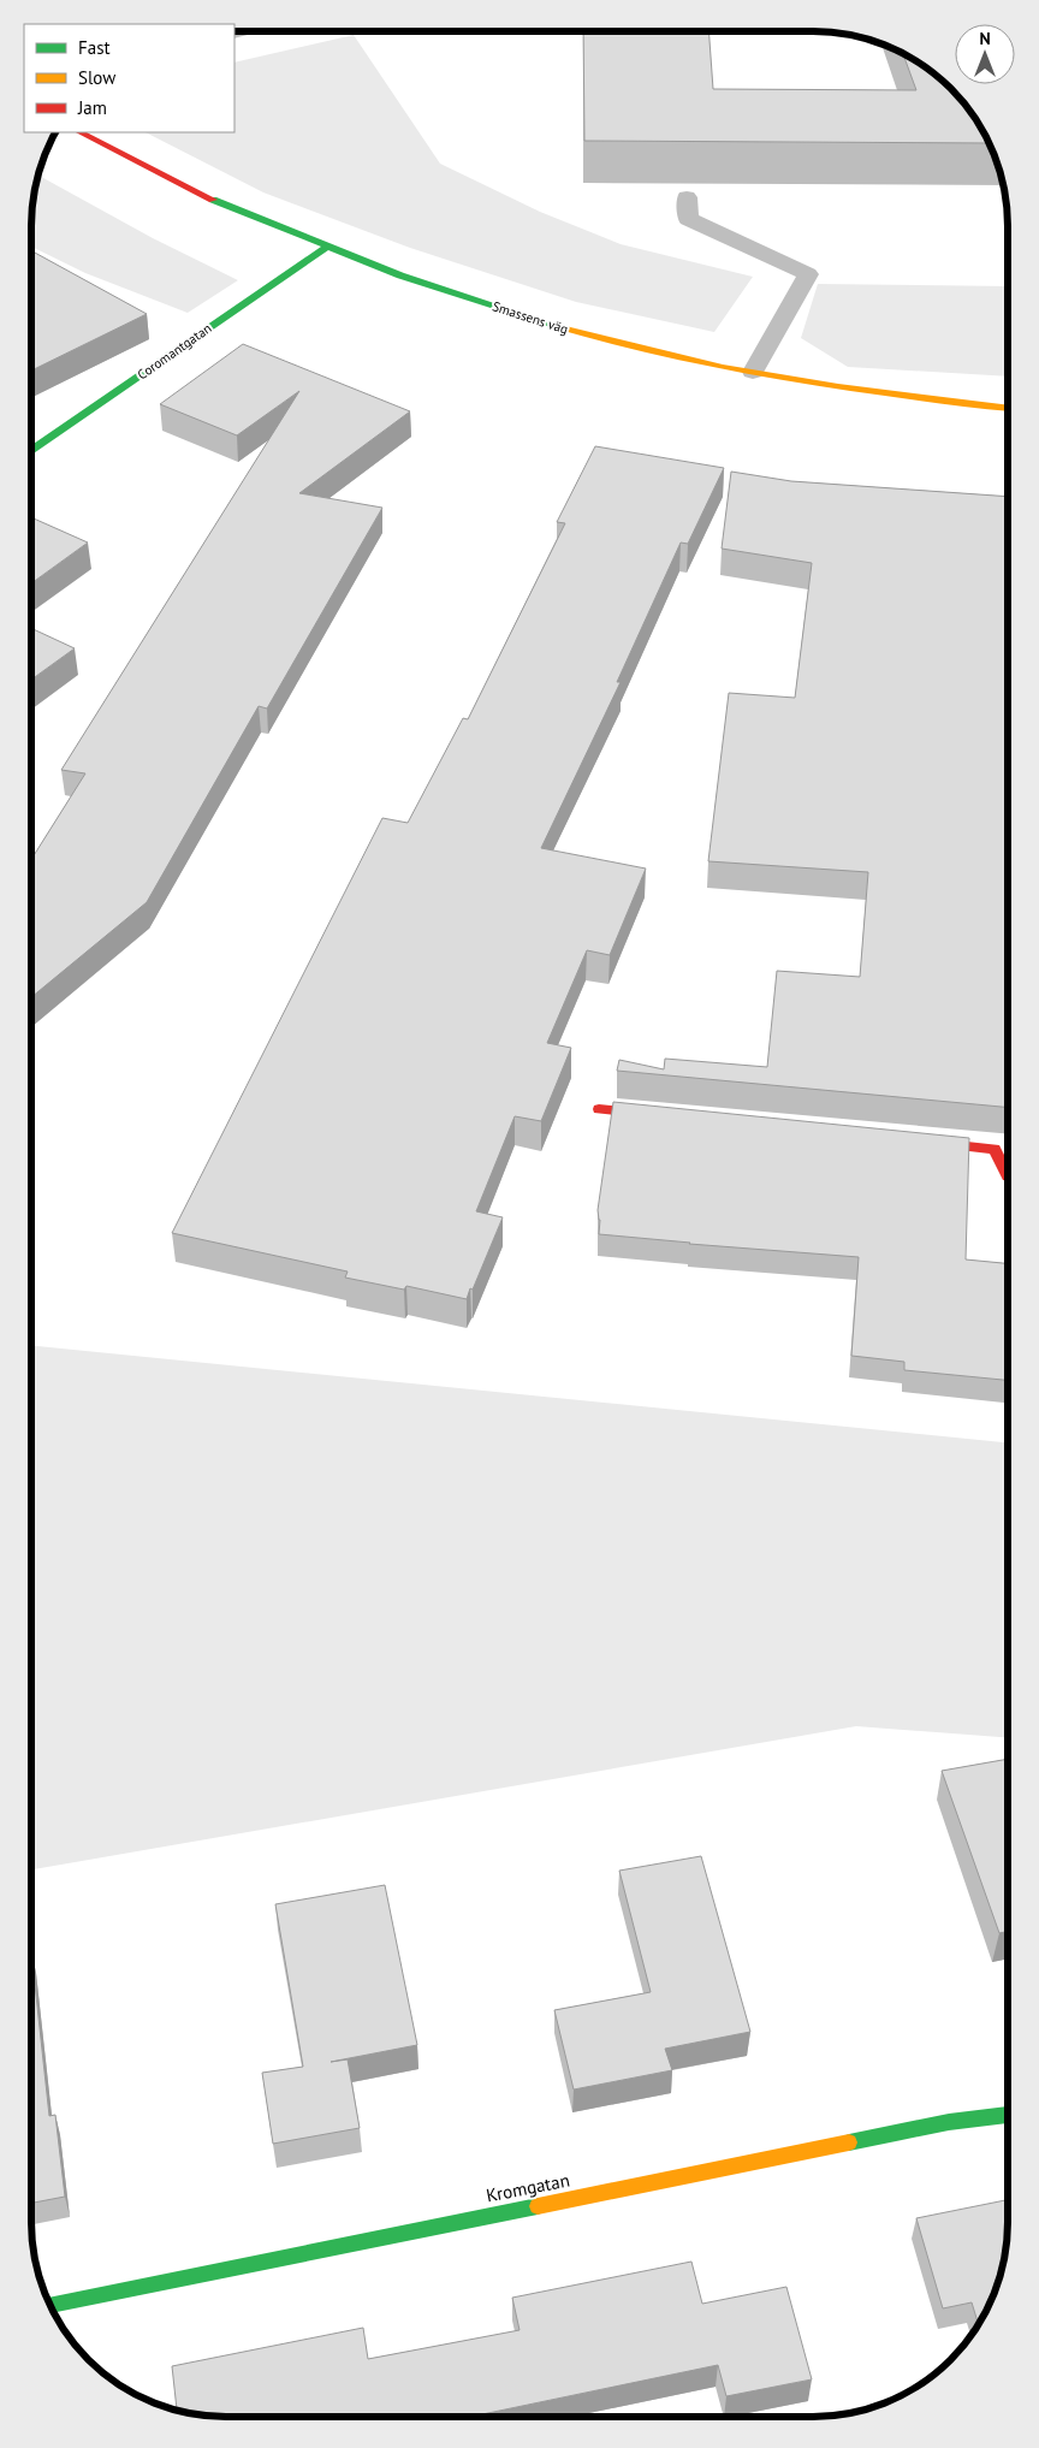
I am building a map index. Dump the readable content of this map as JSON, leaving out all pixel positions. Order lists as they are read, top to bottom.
{
  "streets": {
    "street": ["Smassens väg", "Coromantgatan", "Kromgatan"]
  },
  "crossings": [
    ["Smassens väg", "Coromantgatan"]
  ],
  "legend": ["Fast", "Slow", "Jam"],
  "north": "top"
}
